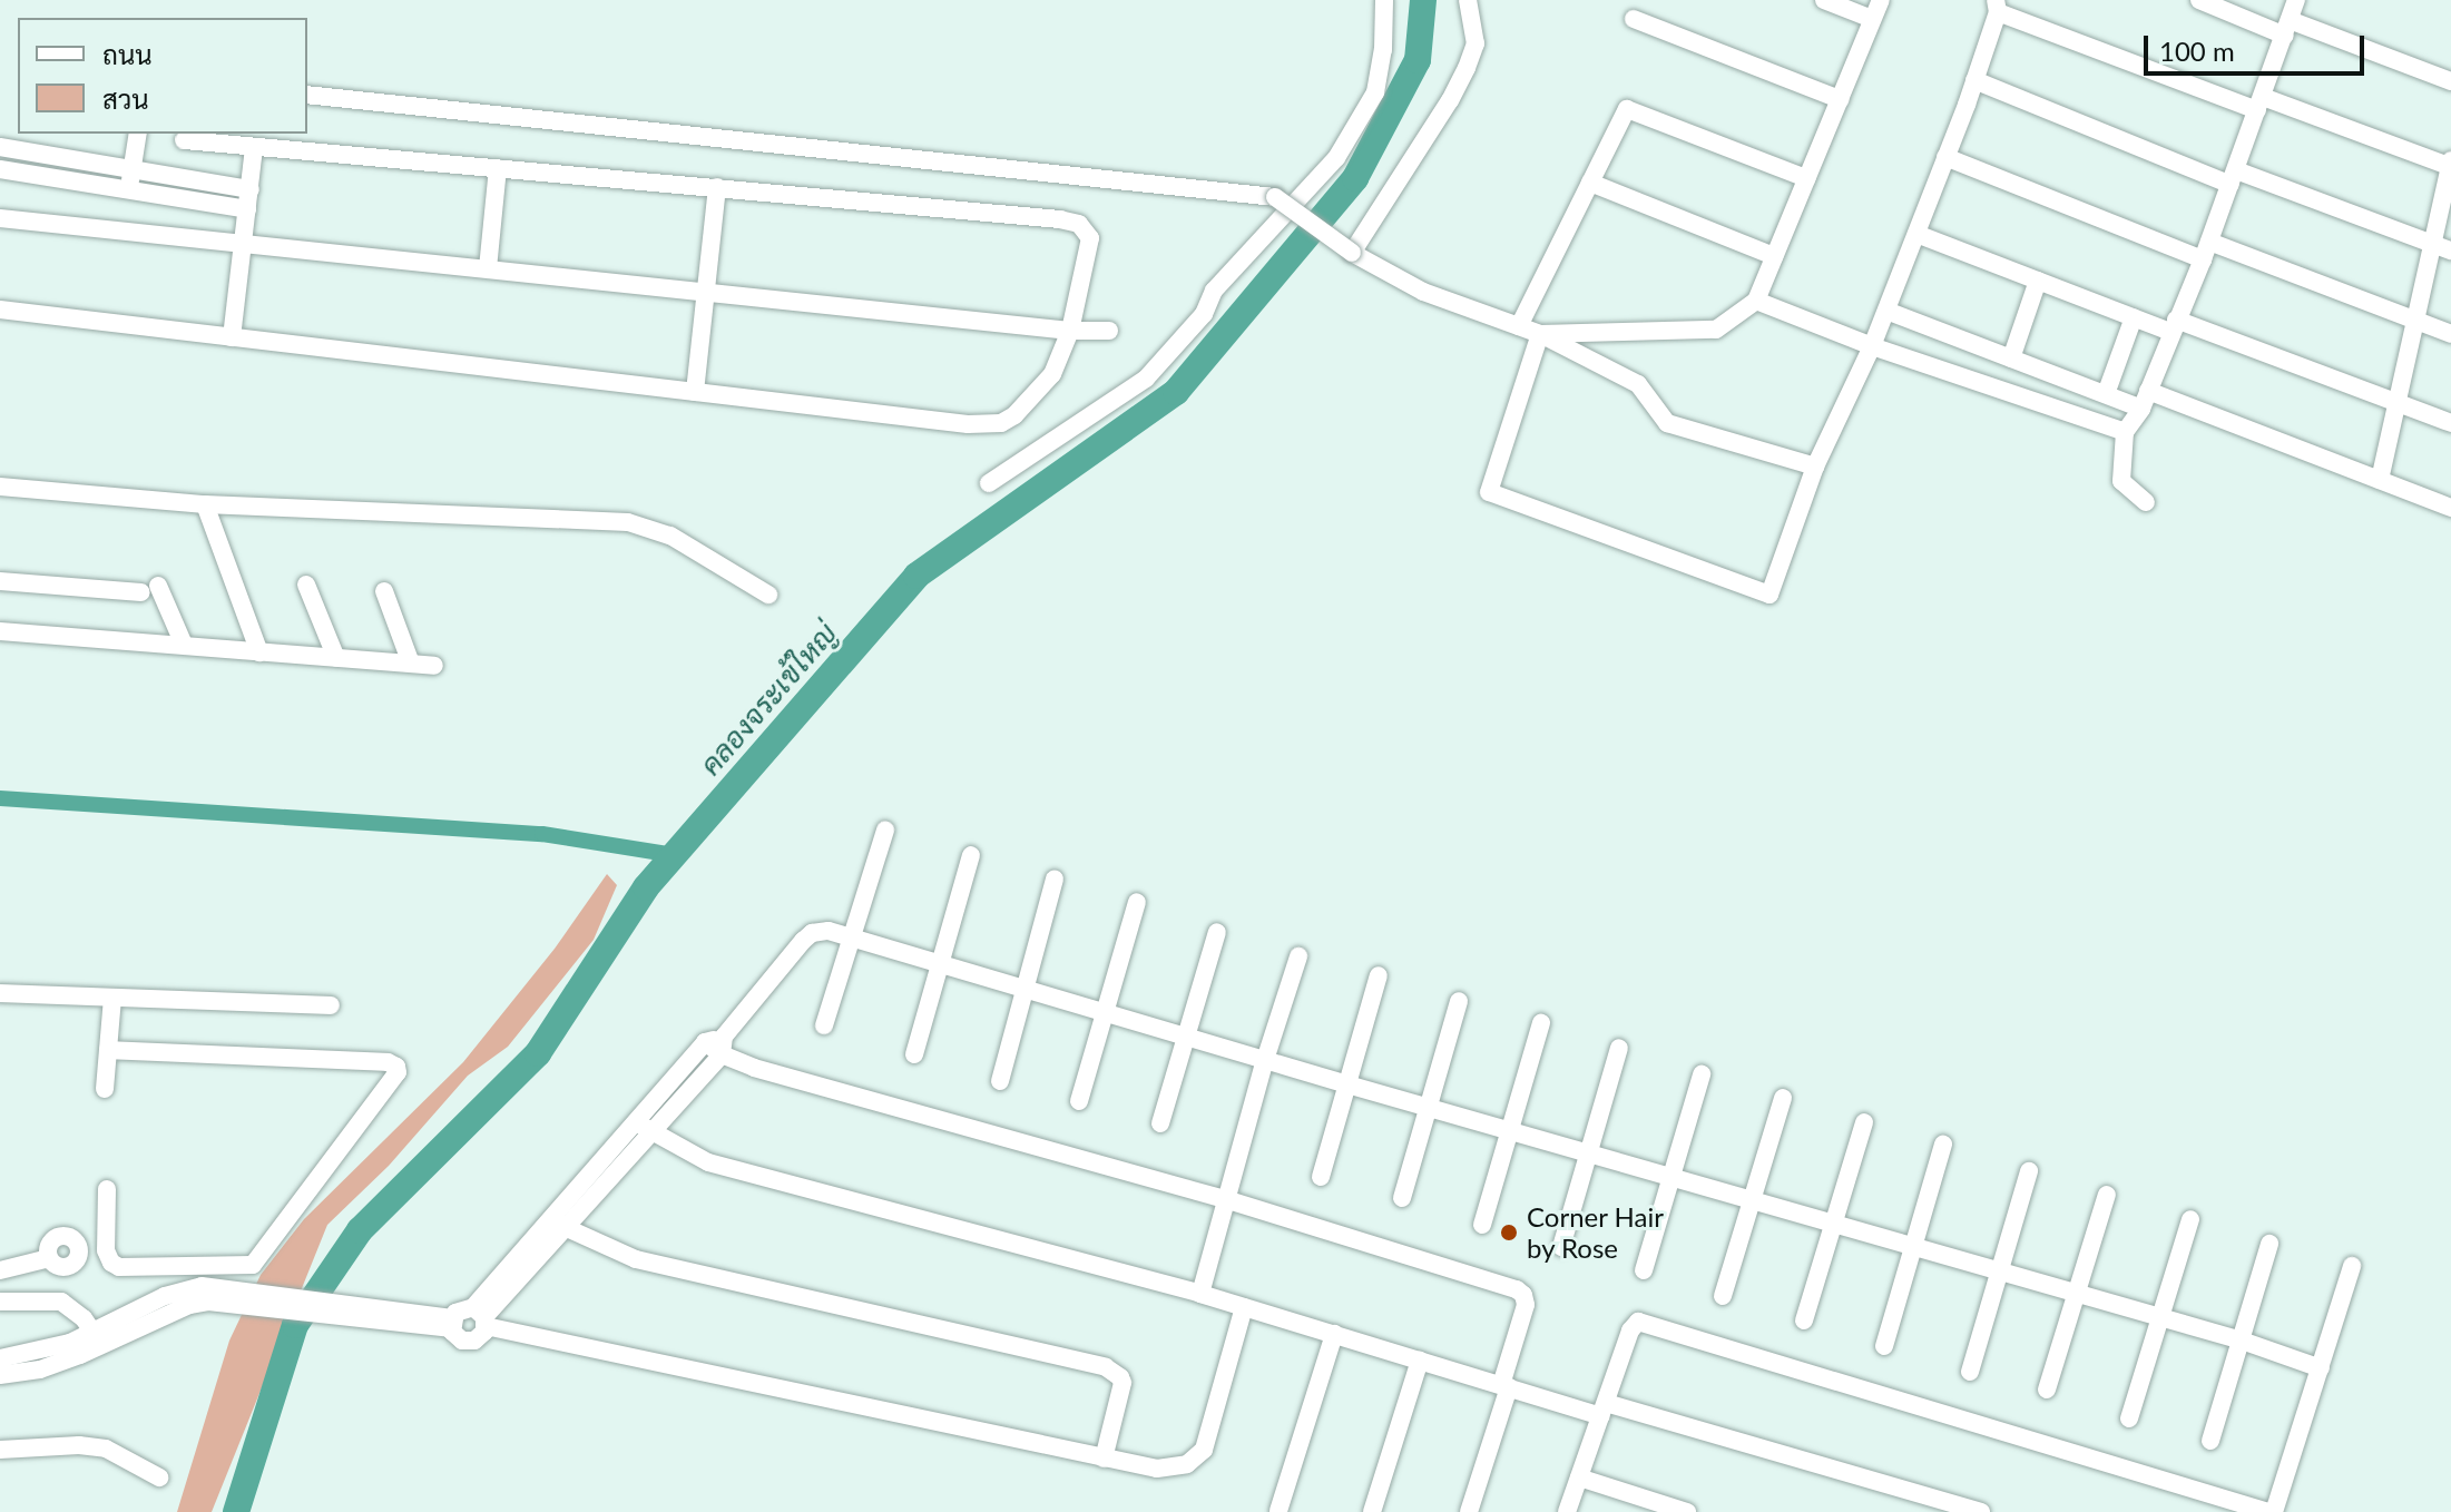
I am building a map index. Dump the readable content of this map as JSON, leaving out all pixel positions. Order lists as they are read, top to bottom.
{
  "water": ["คลองจระเข้ใหญ่"],
  "places": ["Corner Hair by Rose"],
  "legend": ["ถนน", "สวน"],
  "scale_bar": "100 m"
}
